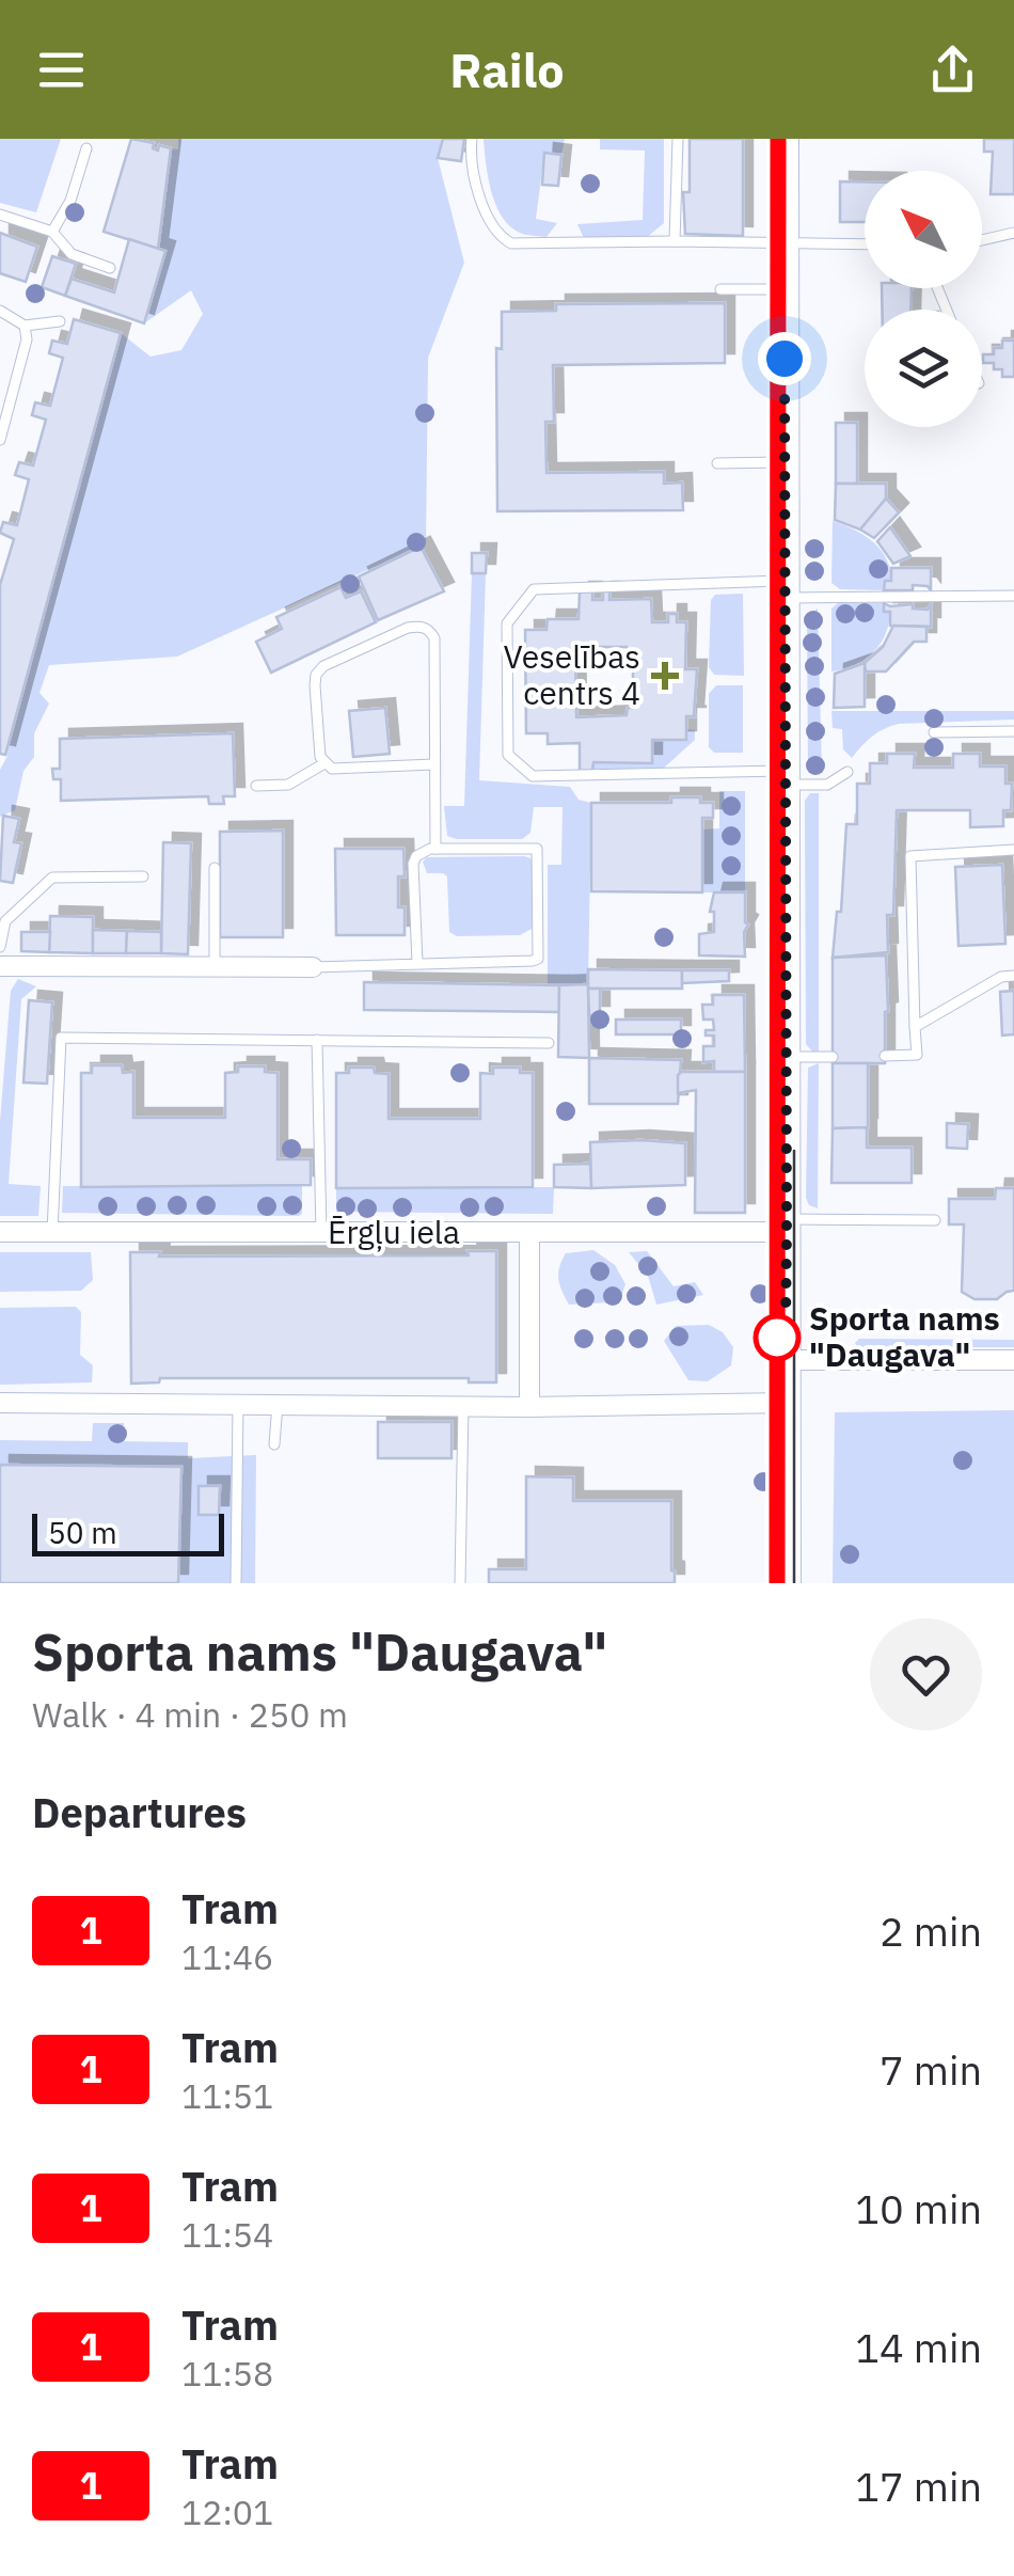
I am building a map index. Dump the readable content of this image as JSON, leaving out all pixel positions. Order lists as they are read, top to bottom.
{
  "streets": {
    "street": ["Ērgļu iela"]
  },
  "places": {
    "health": ["Veselības centrs 4"],
    "other": ["Sporta nams \"Daugava\""]
  },
  "lines": ["tram line 1"],
  "scale_bar": "50 m",
  "north": "top left",
  "page": {
    "header": "Railo",
    "scale": "50 m",
    "heading": [
      ["Sporta nams \"Daugava\"", "Walk · 4 min · 250 m"],
      "Departures"
    ],
    "list": [
      {
        "mark": "1",
        "name": "Tram",
        "note": "11:46",
        "value": "2 min"
      },
      {
        "mark": "1",
        "name": "Tram",
        "note": "11:51",
        "value": "7 min"
      },
      {
        "mark": "1",
        "name": "Tram",
        "note": "11:54",
        "value": "10 min"
      },
      {
        "mark": "1",
        "name": "Tram",
        "note": "11:58",
        "value": "14 min"
      },
      {
        "mark": "1",
        "name": "Tram",
        "note": "12:01",
        "value": "17 min"
      }
    ]
  }
}
